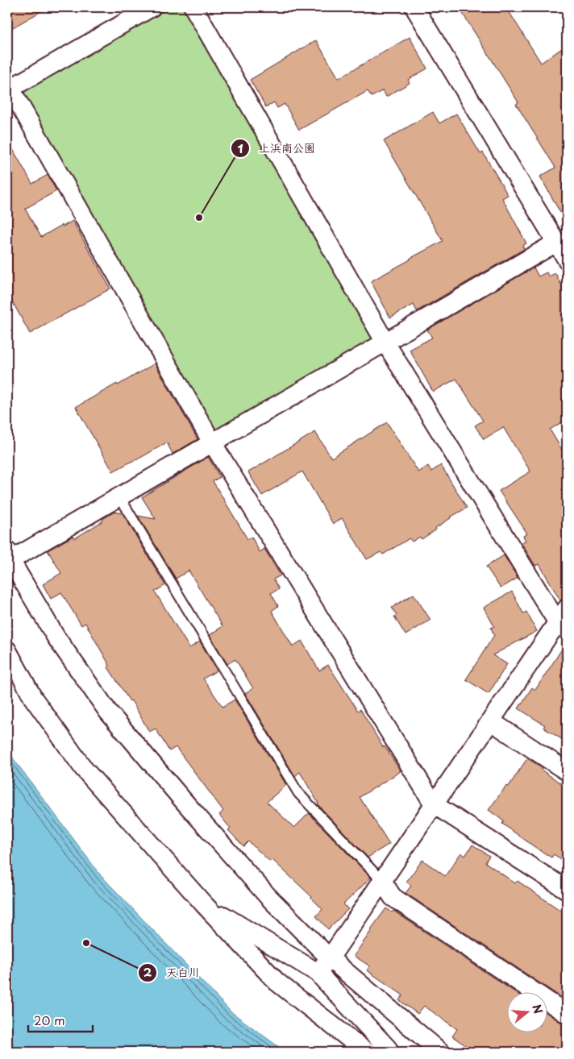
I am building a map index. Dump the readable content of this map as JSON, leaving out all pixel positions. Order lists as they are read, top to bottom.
{
  "places": ["上浜南公園", "天白川"],
  "scale_bar": "20 m",
  "north": "right"
}
